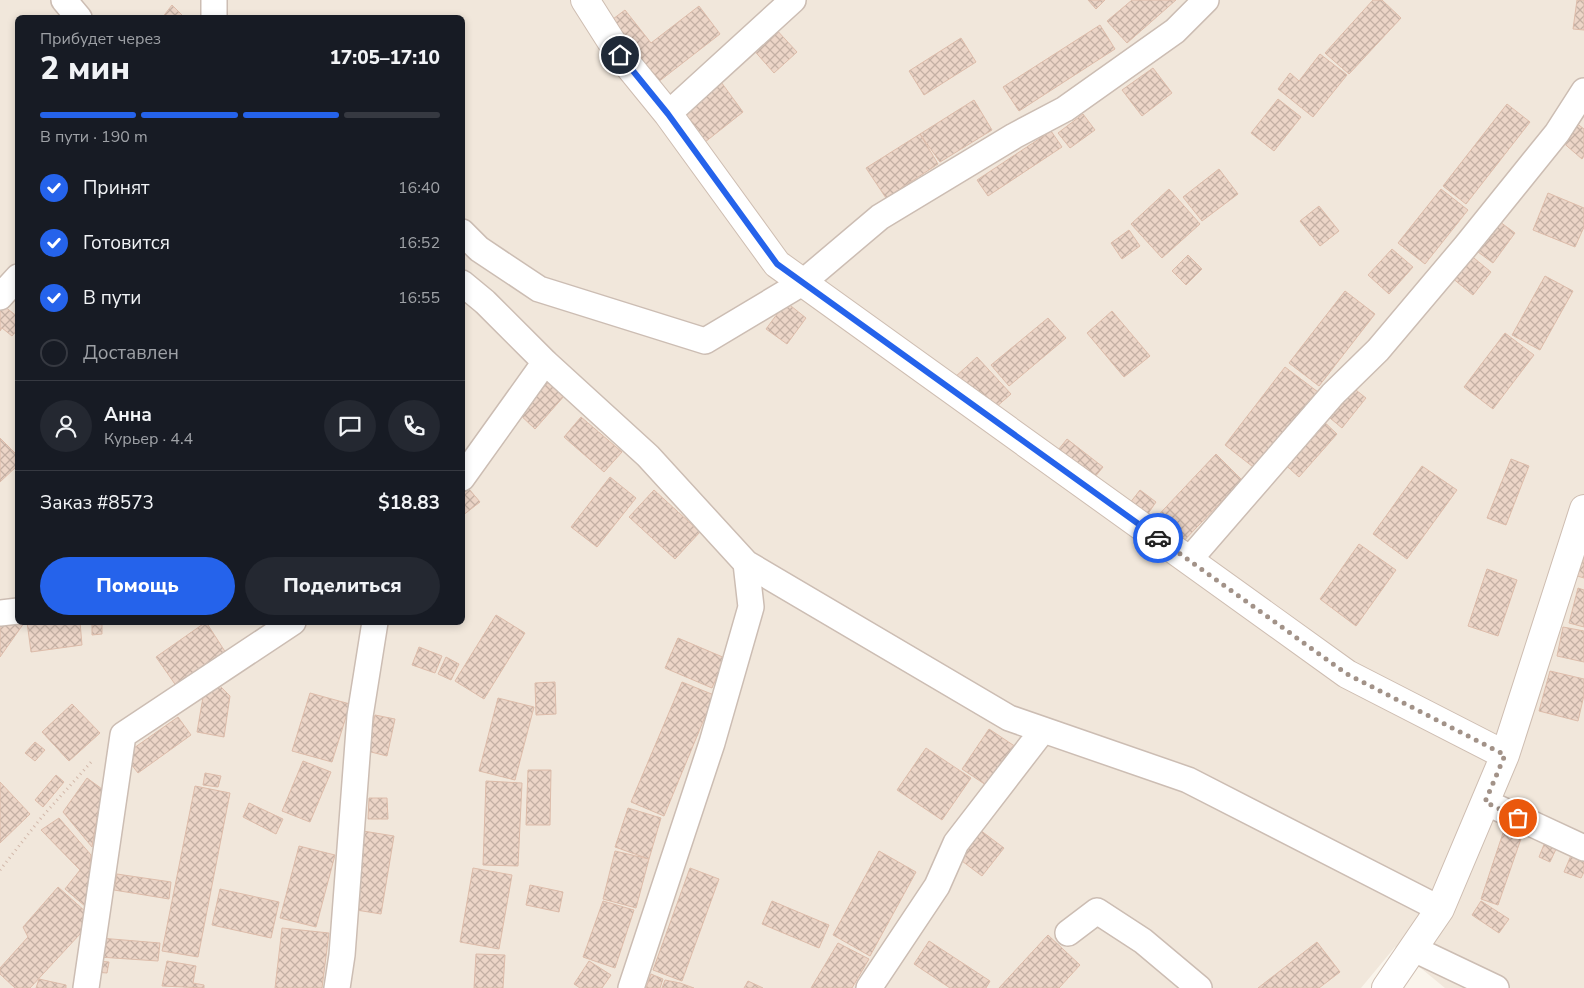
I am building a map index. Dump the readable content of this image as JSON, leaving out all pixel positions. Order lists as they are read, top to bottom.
{
  "page": {
    "heading": ["2 мин", "Прибудет через", "17:05–17:10"],
    "panel": [
      "Анна",
      "Курьер · 4.4",
      "Заказ #8573",
      "$18.83"
    ],
    "bar": "В пути · 190 m",
    "list": [
      ["Принят", "16:40"],
      ["Готовится", "16:52"],
      ["В пути", "16:55"],
      "Доставлен"
    ],
    "buttons": ["Помощь", "Поделиться"]
  }
}
